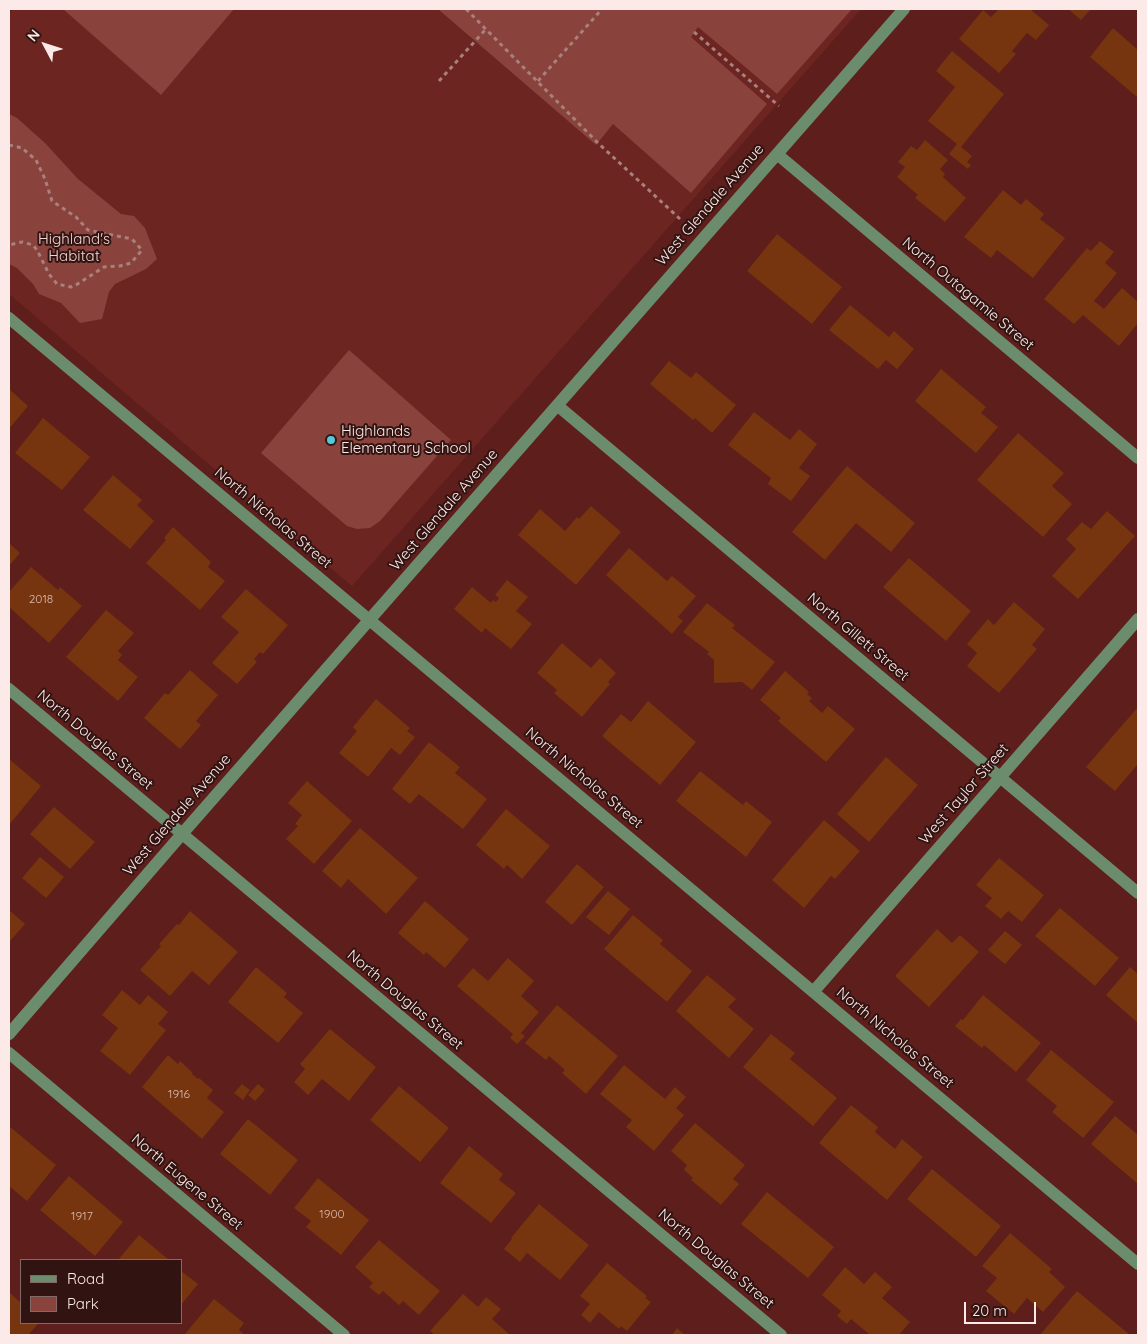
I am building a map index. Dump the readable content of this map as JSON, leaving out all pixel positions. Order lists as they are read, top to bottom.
{
  "streets": {
    "street": [
      "West Glendale Avenue",
      "North Outagamie Street",
      "North Nicholas Street",
      "North Gillett Street",
      "North Douglas Street",
      "West Taylor Street",
      "North Eugene Street"
    ]
  },
  "crossings": [
    ["West Glendale Avenue", "North Outagamie Street"],
    ["West Glendale Avenue", "North Nicholas Street"],
    ["West Glendale Avenue", "North Gillett Street"],
    ["West Glendale Avenue", "North Douglas Street"],
    ["North Nicholas Street", "West Taylor Street"],
    ["North Gillett Street", "West Taylor Street"]
  ],
  "parks": ["Highland's Habitat"],
  "places": ["Highlands Elementary School"],
  "house_numbers": [
    "2018",
    "1916",
    "1900",
    "1917"
  ],
  "legend": ["Road", "Park"],
  "scale_bar": "20 m",
  "north": "top left"
}
